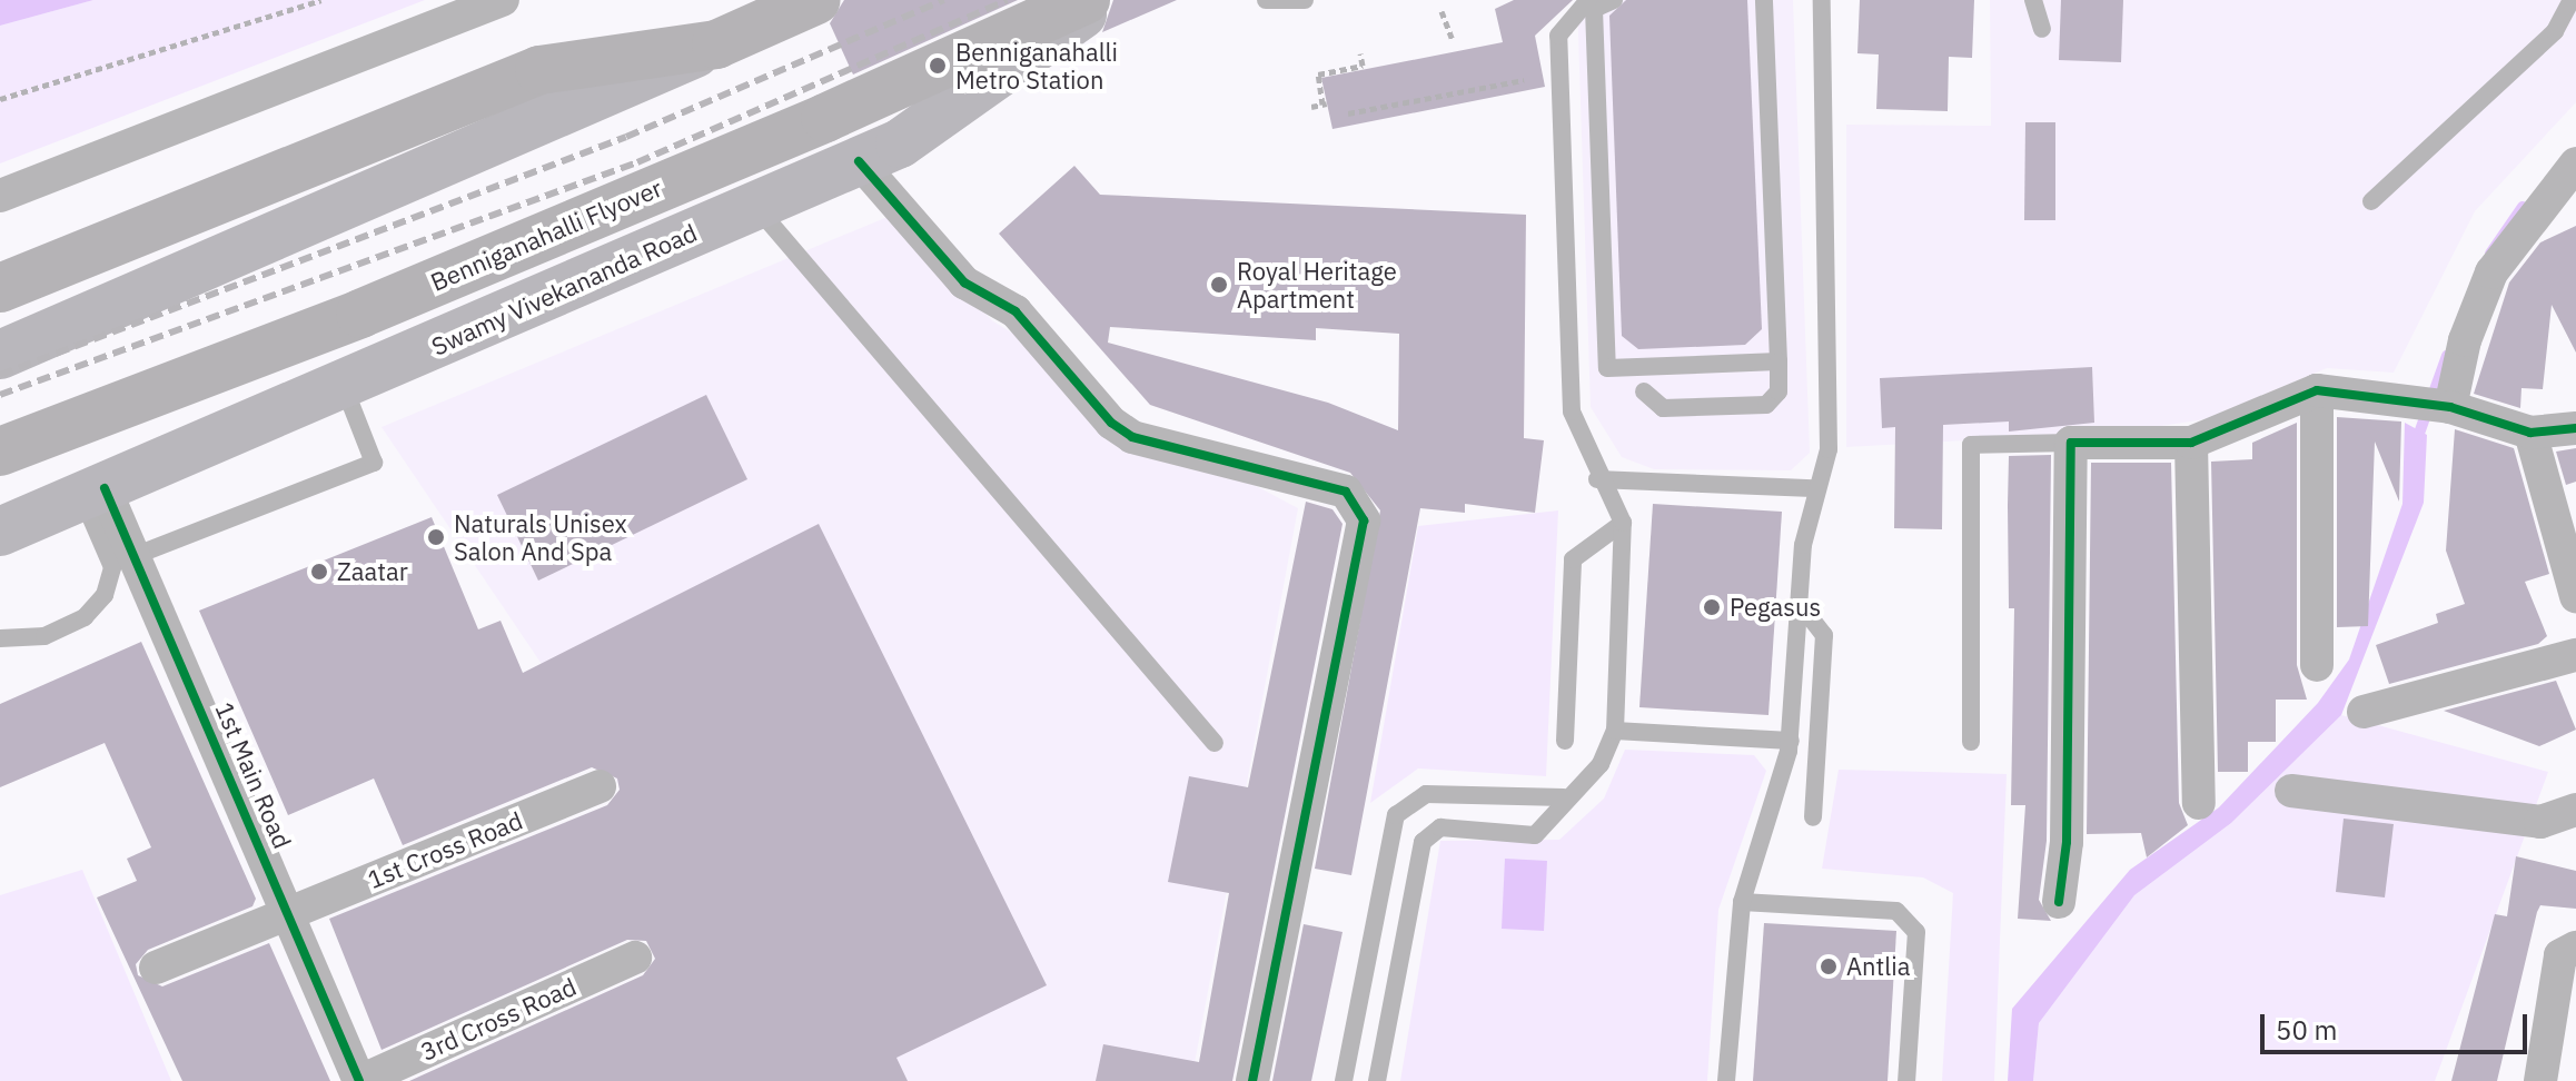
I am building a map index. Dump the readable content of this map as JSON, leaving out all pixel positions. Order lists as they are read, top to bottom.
{
  "streets": {
    "highway": ["Benniganahalli Flyover"],
    "main road": ["Swamy Vivekananda Road"],
    "street": ["1st Main Road", "1st Cross Road", "3rd Cross Road"]
  },
  "crossings": [
    ["Swamy Vivekananda Road", "1st Main Road"],
    ["1st Main Road", "1st Cross Road"],
    ["1st Main Road", "3rd Cross Road"]
  ],
  "places": [
    "Benniganahalli Metro Station",
    "Royal Heritage Apartment",
    "Naturals Unisex Salon And Spa",
    "Zaatar",
    "Pegasus",
    "Antlia"
  ],
  "scale_bar": "50 m"
}
